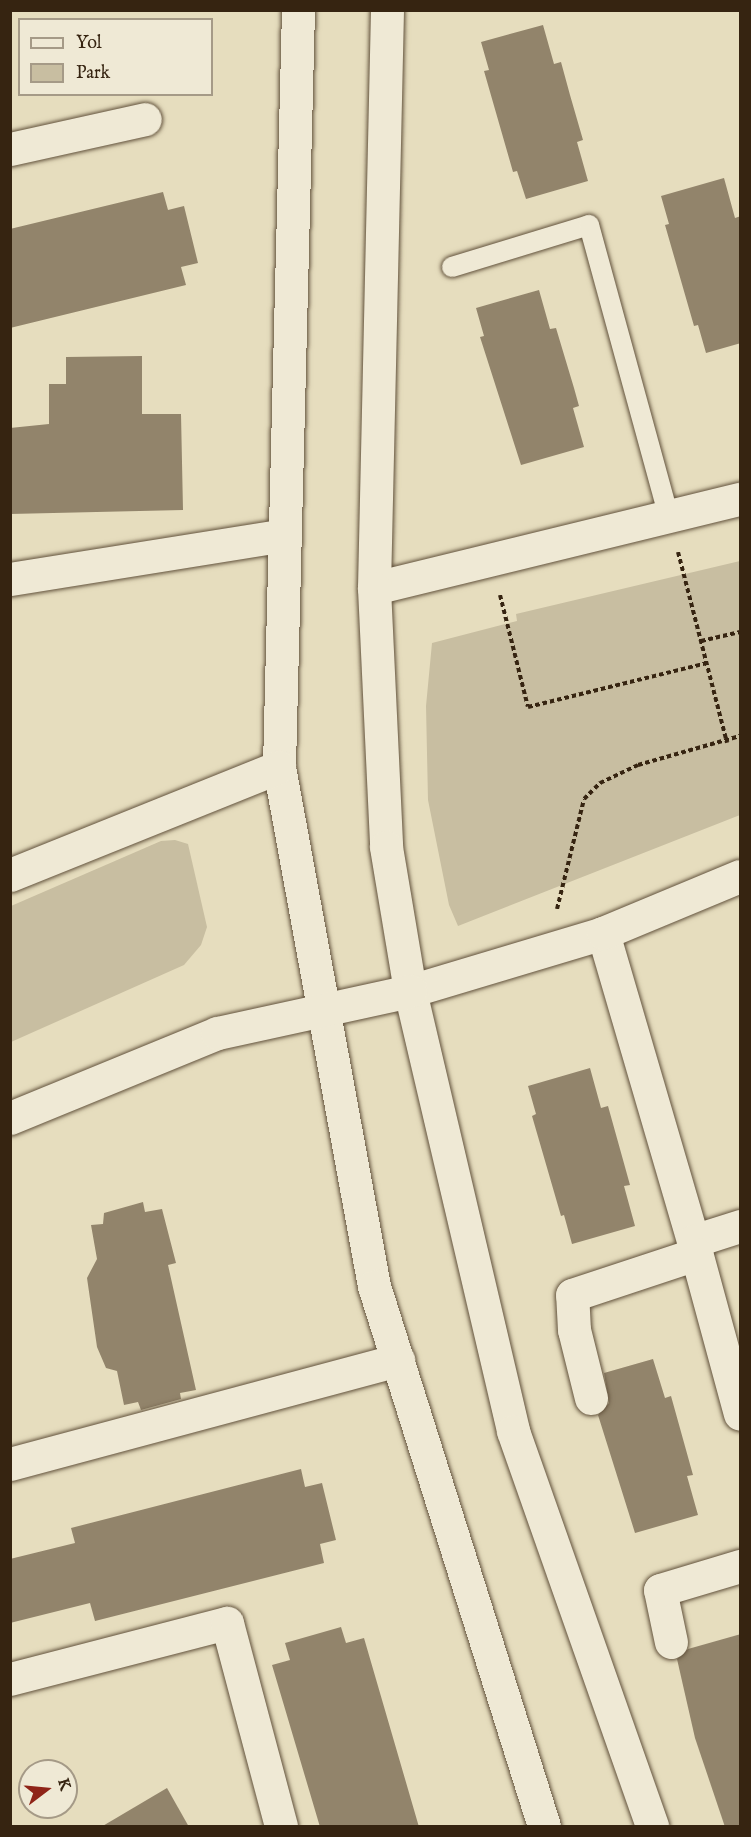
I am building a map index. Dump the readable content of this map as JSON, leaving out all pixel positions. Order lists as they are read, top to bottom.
{
  "legend": ["Yol", "Park"],
  "north": "right"
}
